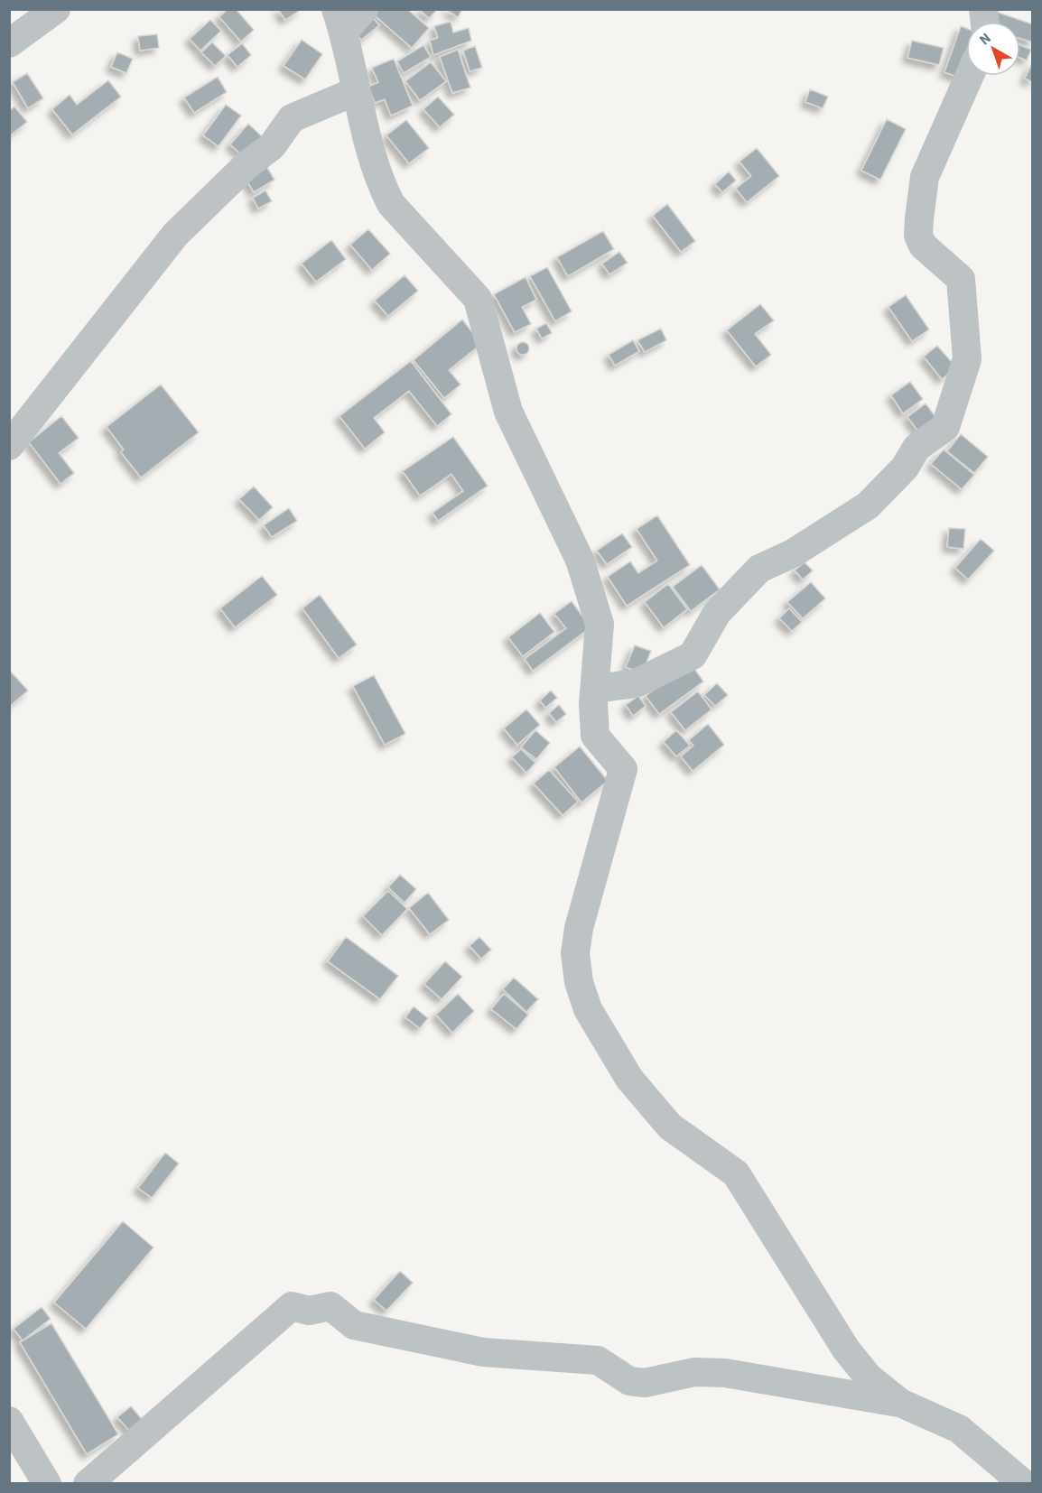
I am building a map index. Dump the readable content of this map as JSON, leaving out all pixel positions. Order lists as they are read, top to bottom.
{
  "north": "top left"
}
